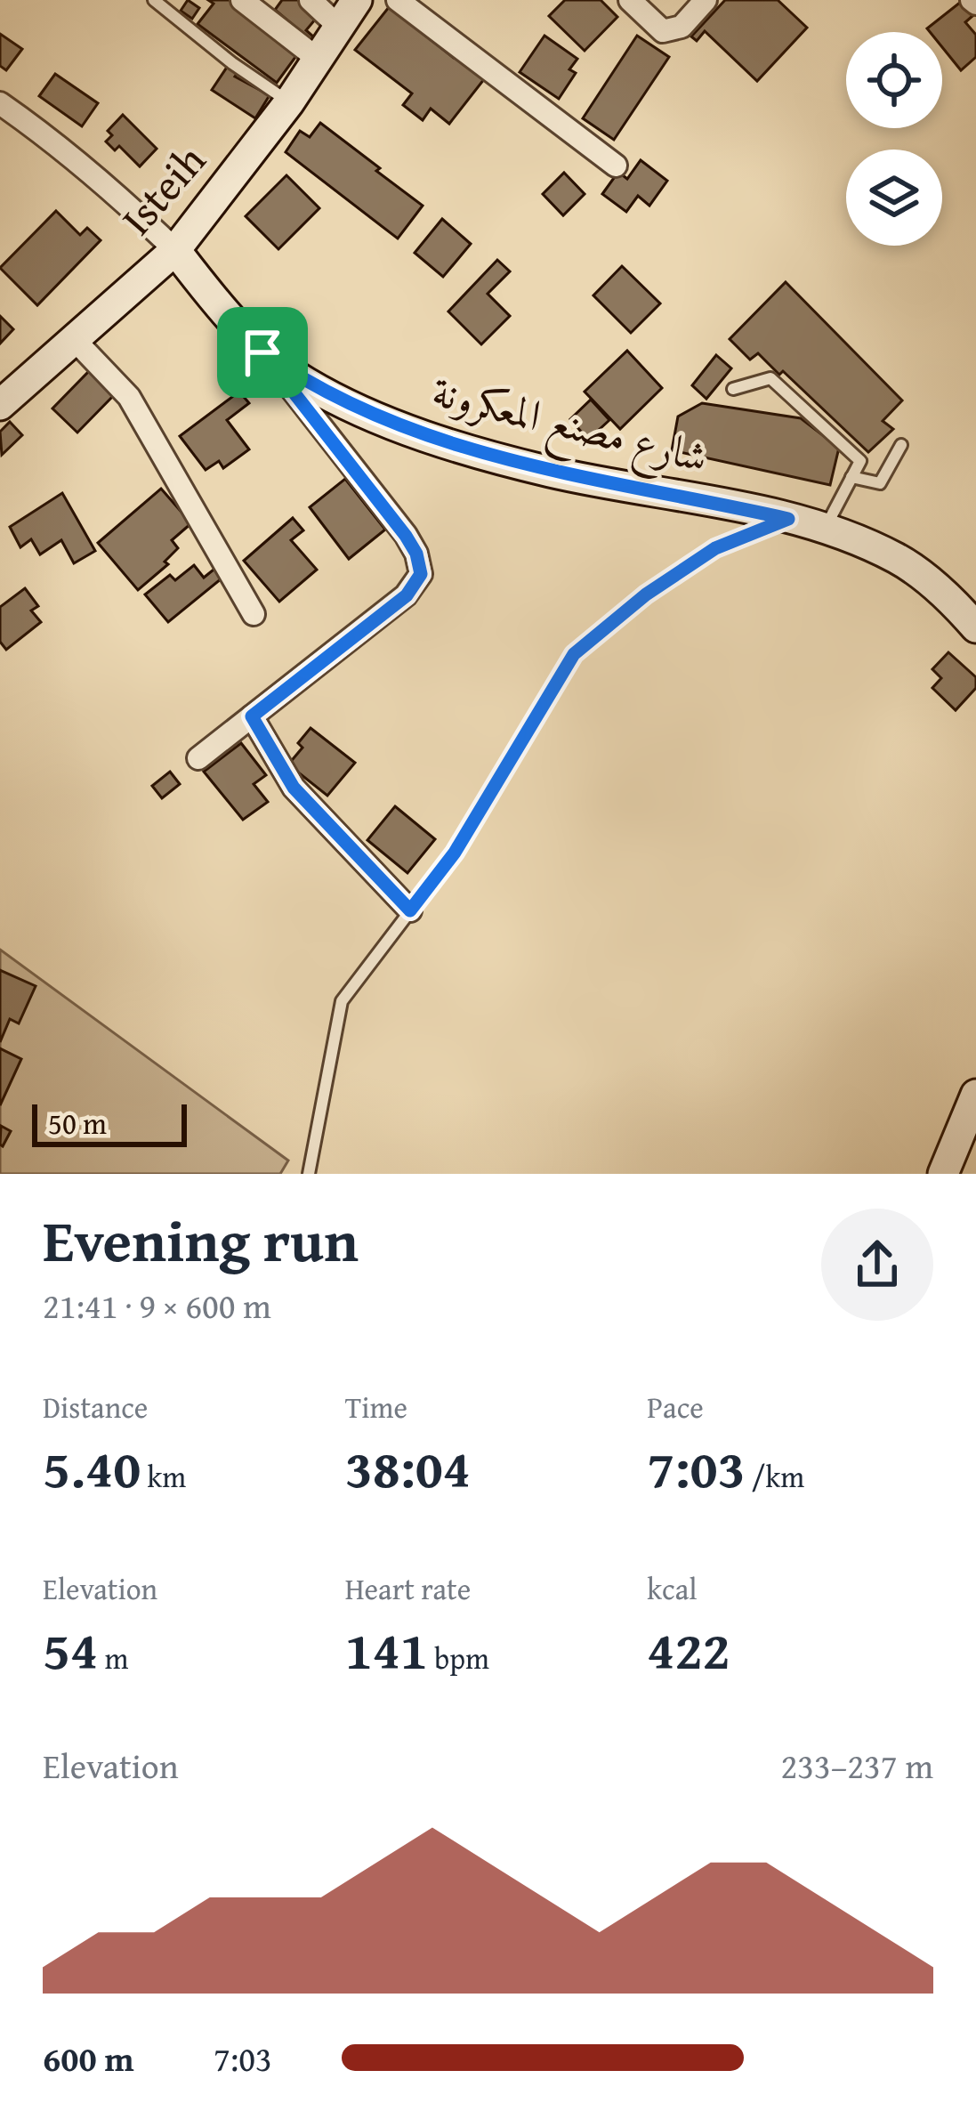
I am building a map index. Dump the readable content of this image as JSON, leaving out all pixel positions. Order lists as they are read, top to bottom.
{
  "streets": {
    "street": ["Isteih", "شارع مصنع المعكرونة"]
  },
  "crossings": [
    ["Isteih", "شارع مصنع المعكرونة"]
  ],
  "scale_bar": "50 m",
  "page": {
    "scale": "50 m",
    "heading": ["Evening run", "21:41 · 9 × 600 m"],
    "stats": [
      ["Distance", "5.40 km"],
      ["Time", "38:04"],
      ["Pace", "7:03 /km"],
      ["Elevation", "54 m"],
      ["Heart rate", "141 bpm"],
      ["kcal", "422"]
    ],
    "chart": ["Elevation", "233–237 m"],
    "list": [
      {
        "name": "600 m",
        "note": "7:03"
      }
    ]
  }
}
